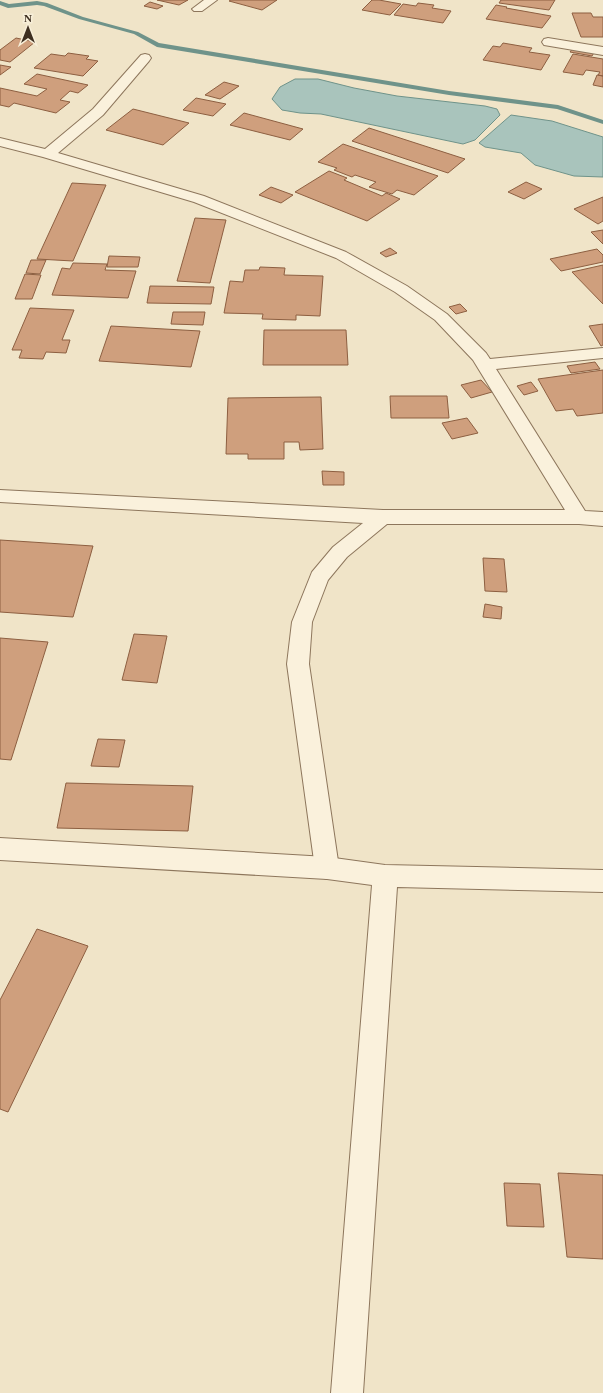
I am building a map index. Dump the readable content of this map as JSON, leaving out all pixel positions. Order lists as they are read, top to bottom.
{
  "north": "top"
}
